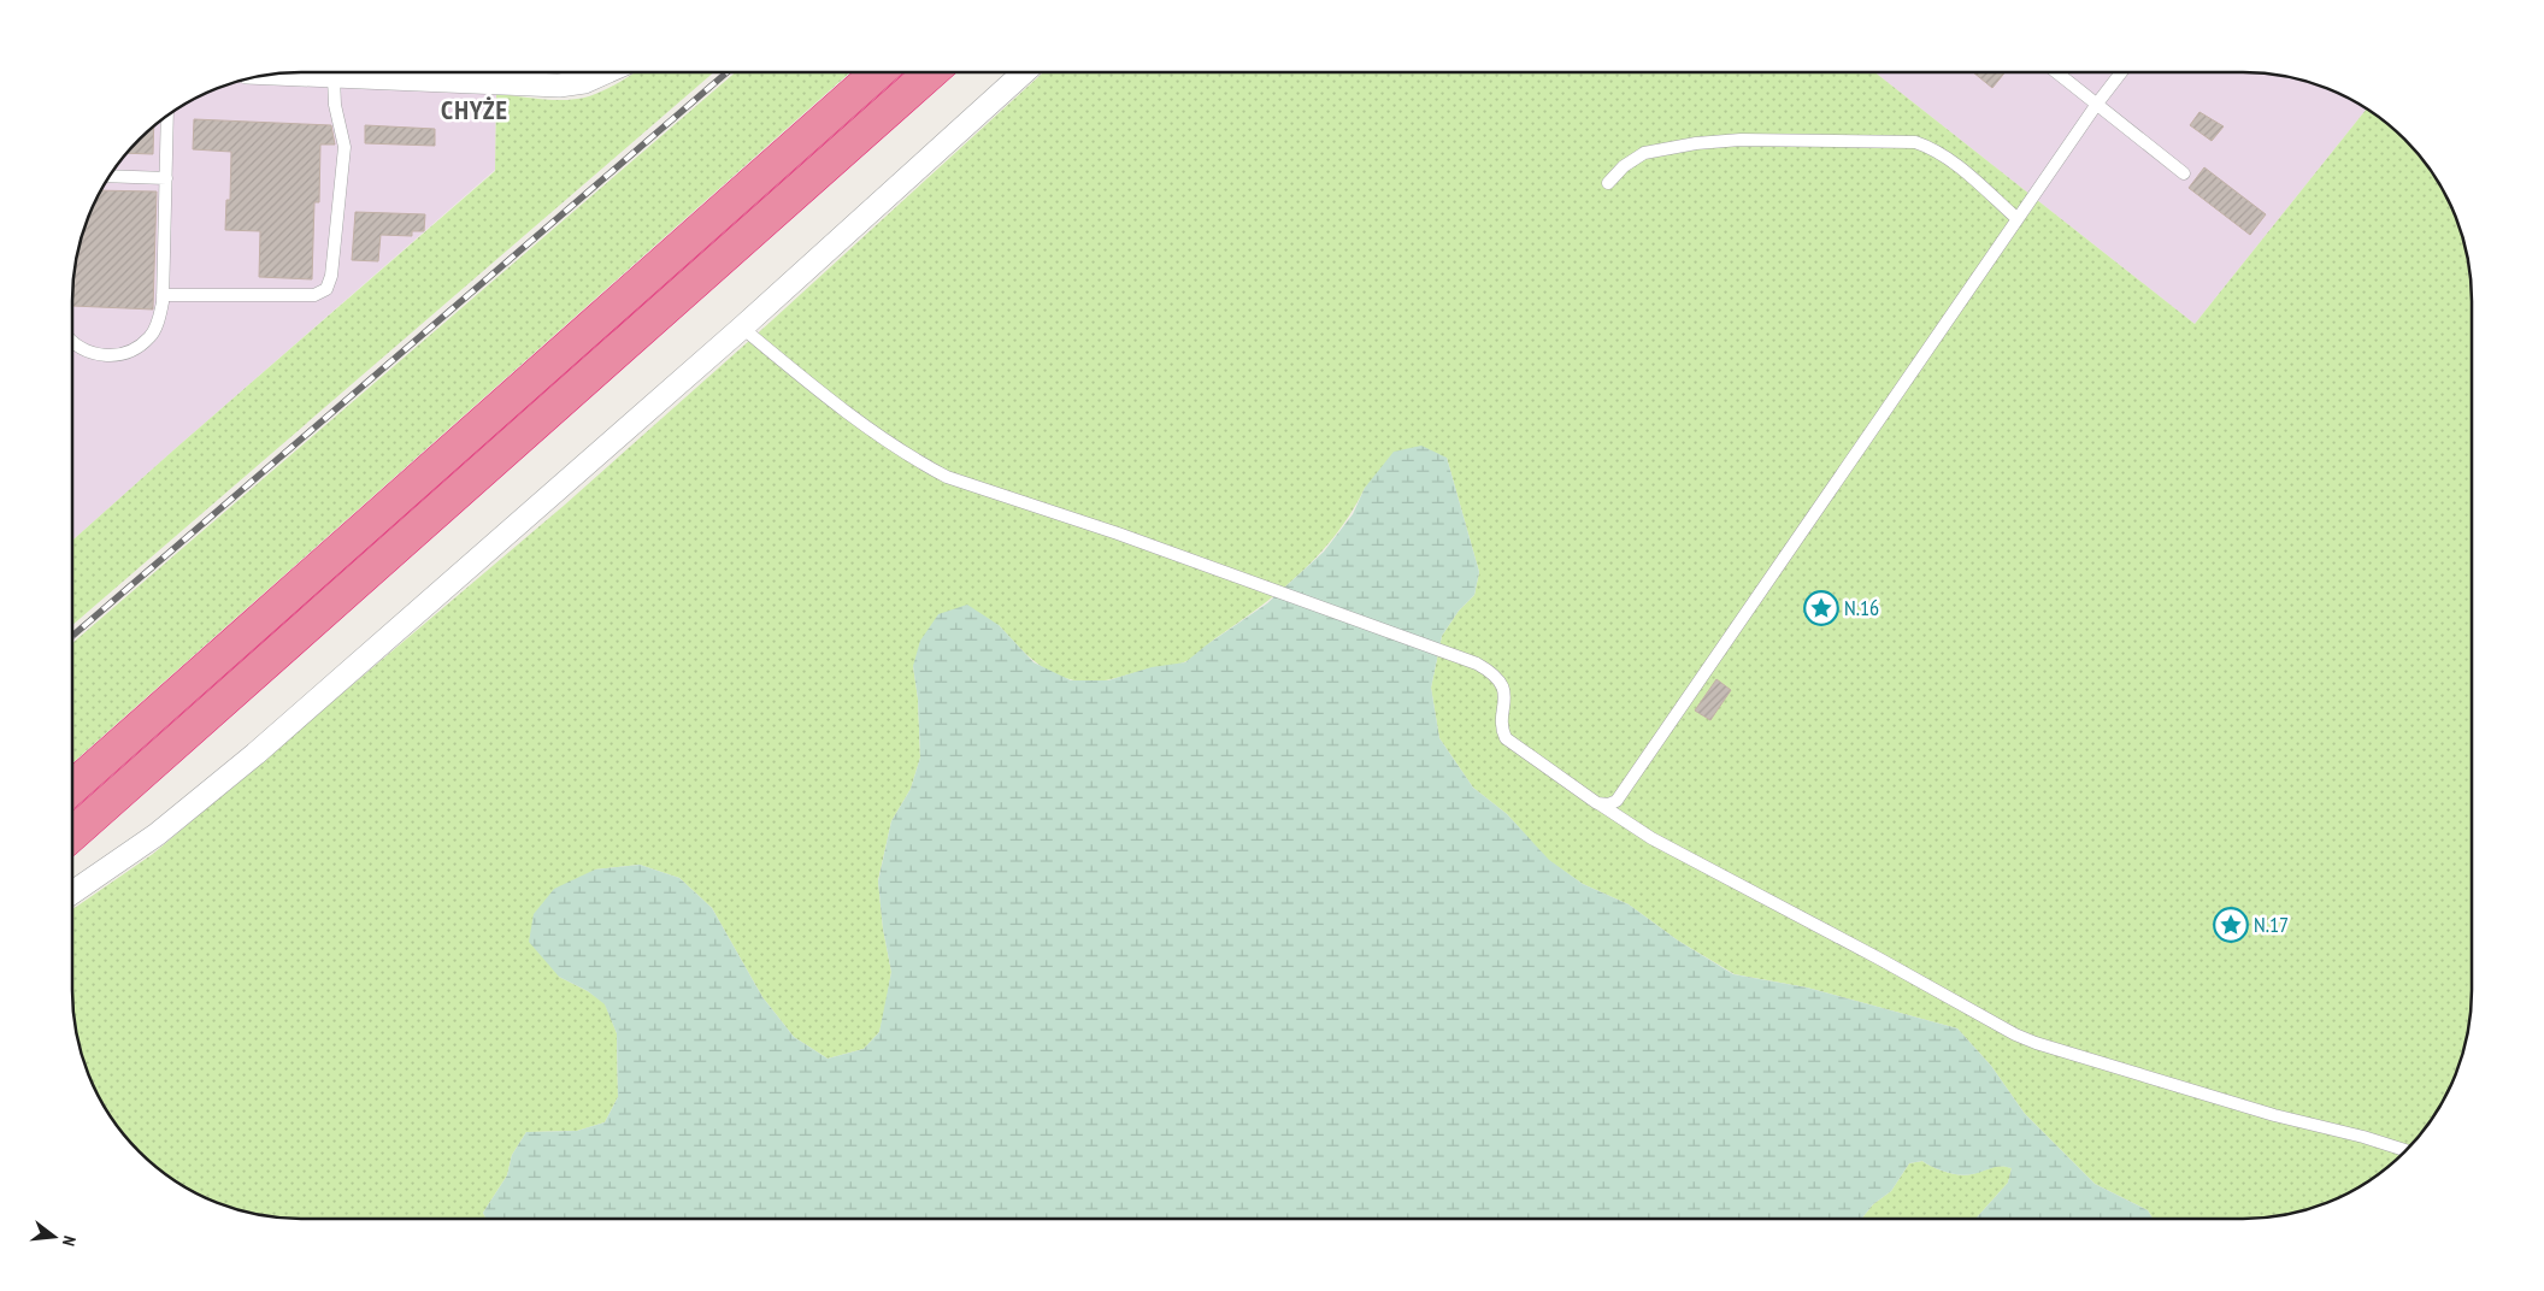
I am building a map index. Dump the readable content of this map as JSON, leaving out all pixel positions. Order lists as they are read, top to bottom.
{
  "districts": ["CHYŻE"],
  "places": {
    "place": ["N.16", "N.17"]
  },
  "north": "right"
}
